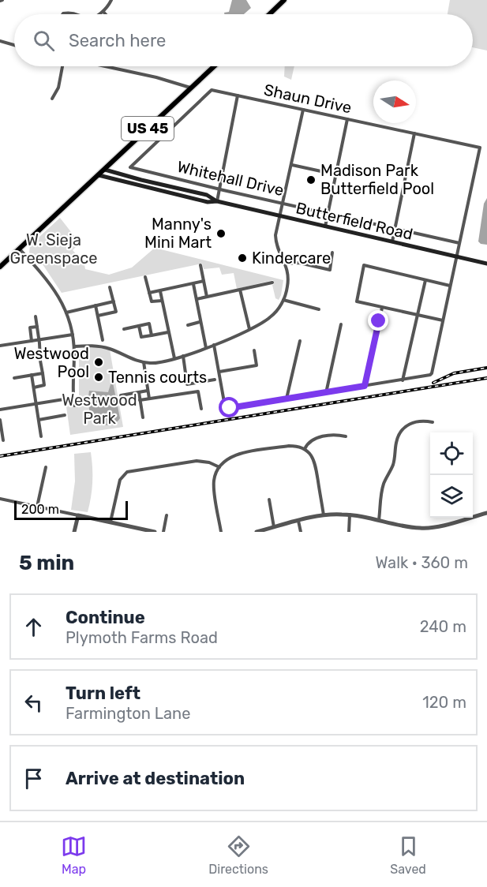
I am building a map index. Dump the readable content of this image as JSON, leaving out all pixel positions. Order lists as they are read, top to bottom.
{
  "streets": {
    "main road": ["US 45", "Butterfield Road"],
    "street": ["Shaun Drive", "Whitehall Drive"]
  },
  "crossings": [
    ["Shaun Drive", "Whitehall Drive"],
    ["US 45", "Butterfield Road"]
  ],
  "parks": ["W. Sieja Greenspace", "Westwood Park"],
  "places": [
    "Madison Park Butterfield Pool",
    "Manny's Mini Mart",
    "Kindercare",
    "Westwood Pool",
    "Tennis courts"
  ],
  "scale_bar": "200 m",
  "north": "right",
  "page": {
    "search": "Search here",
    "scale": "200 m",
    "heading": ["5 min", "Walk · 360 m"],
    "list": [
      ["Continue", "Plymoth Farms Road", "240 m"],
      ["Turn left", "Farmington Lane", "120 m"],
      "Arrive at destination"
    ],
    "nav": ["Map", "Directions", "Saved"]
  }
}
